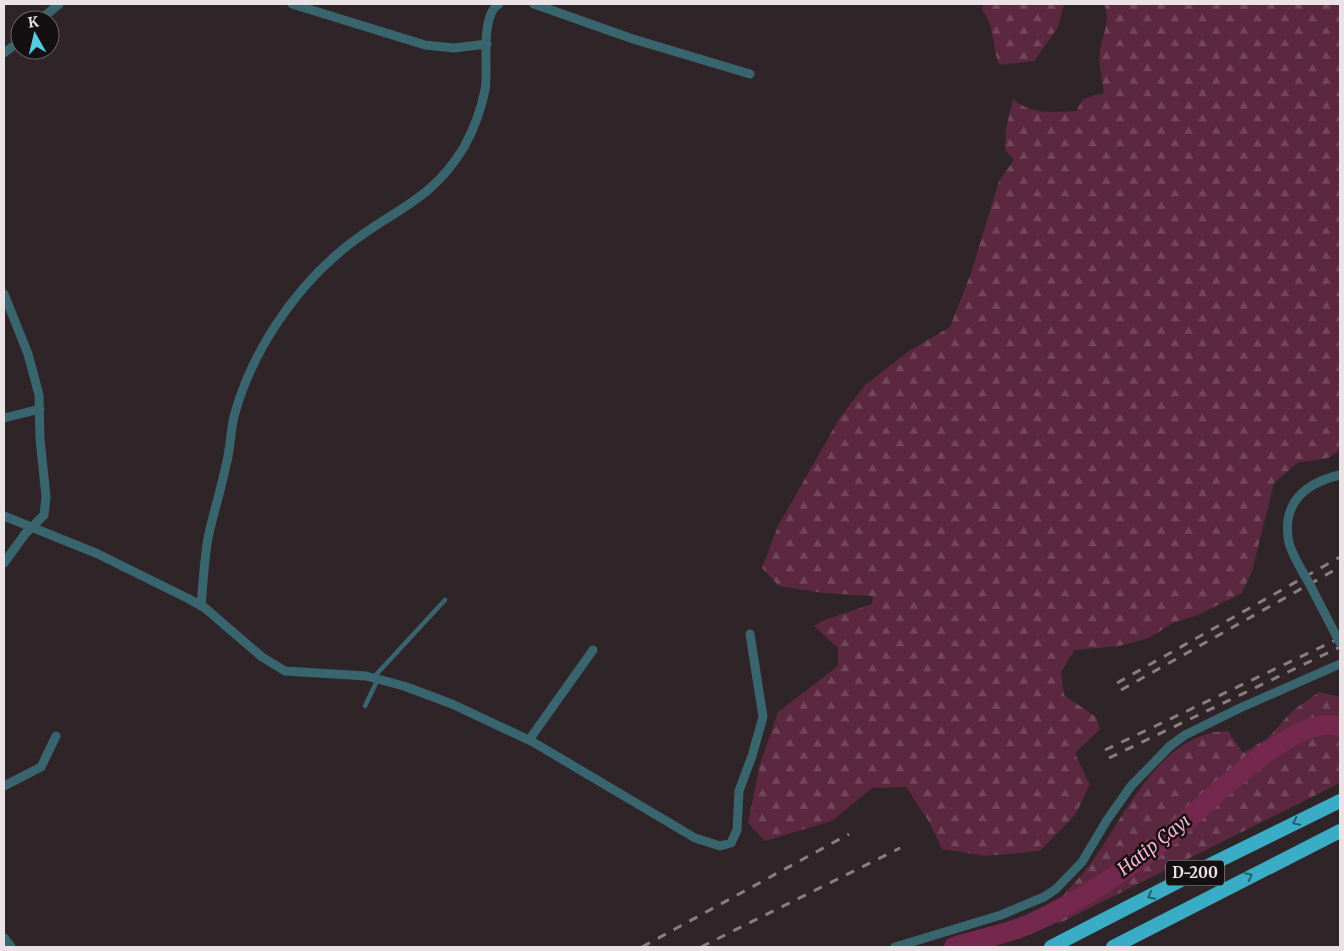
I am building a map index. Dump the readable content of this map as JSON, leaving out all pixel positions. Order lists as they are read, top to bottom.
{
  "streets": {
    "highway": ["D-200"]
  },
  "water": ["Hatip Çayı"],
  "north": "top"
}
